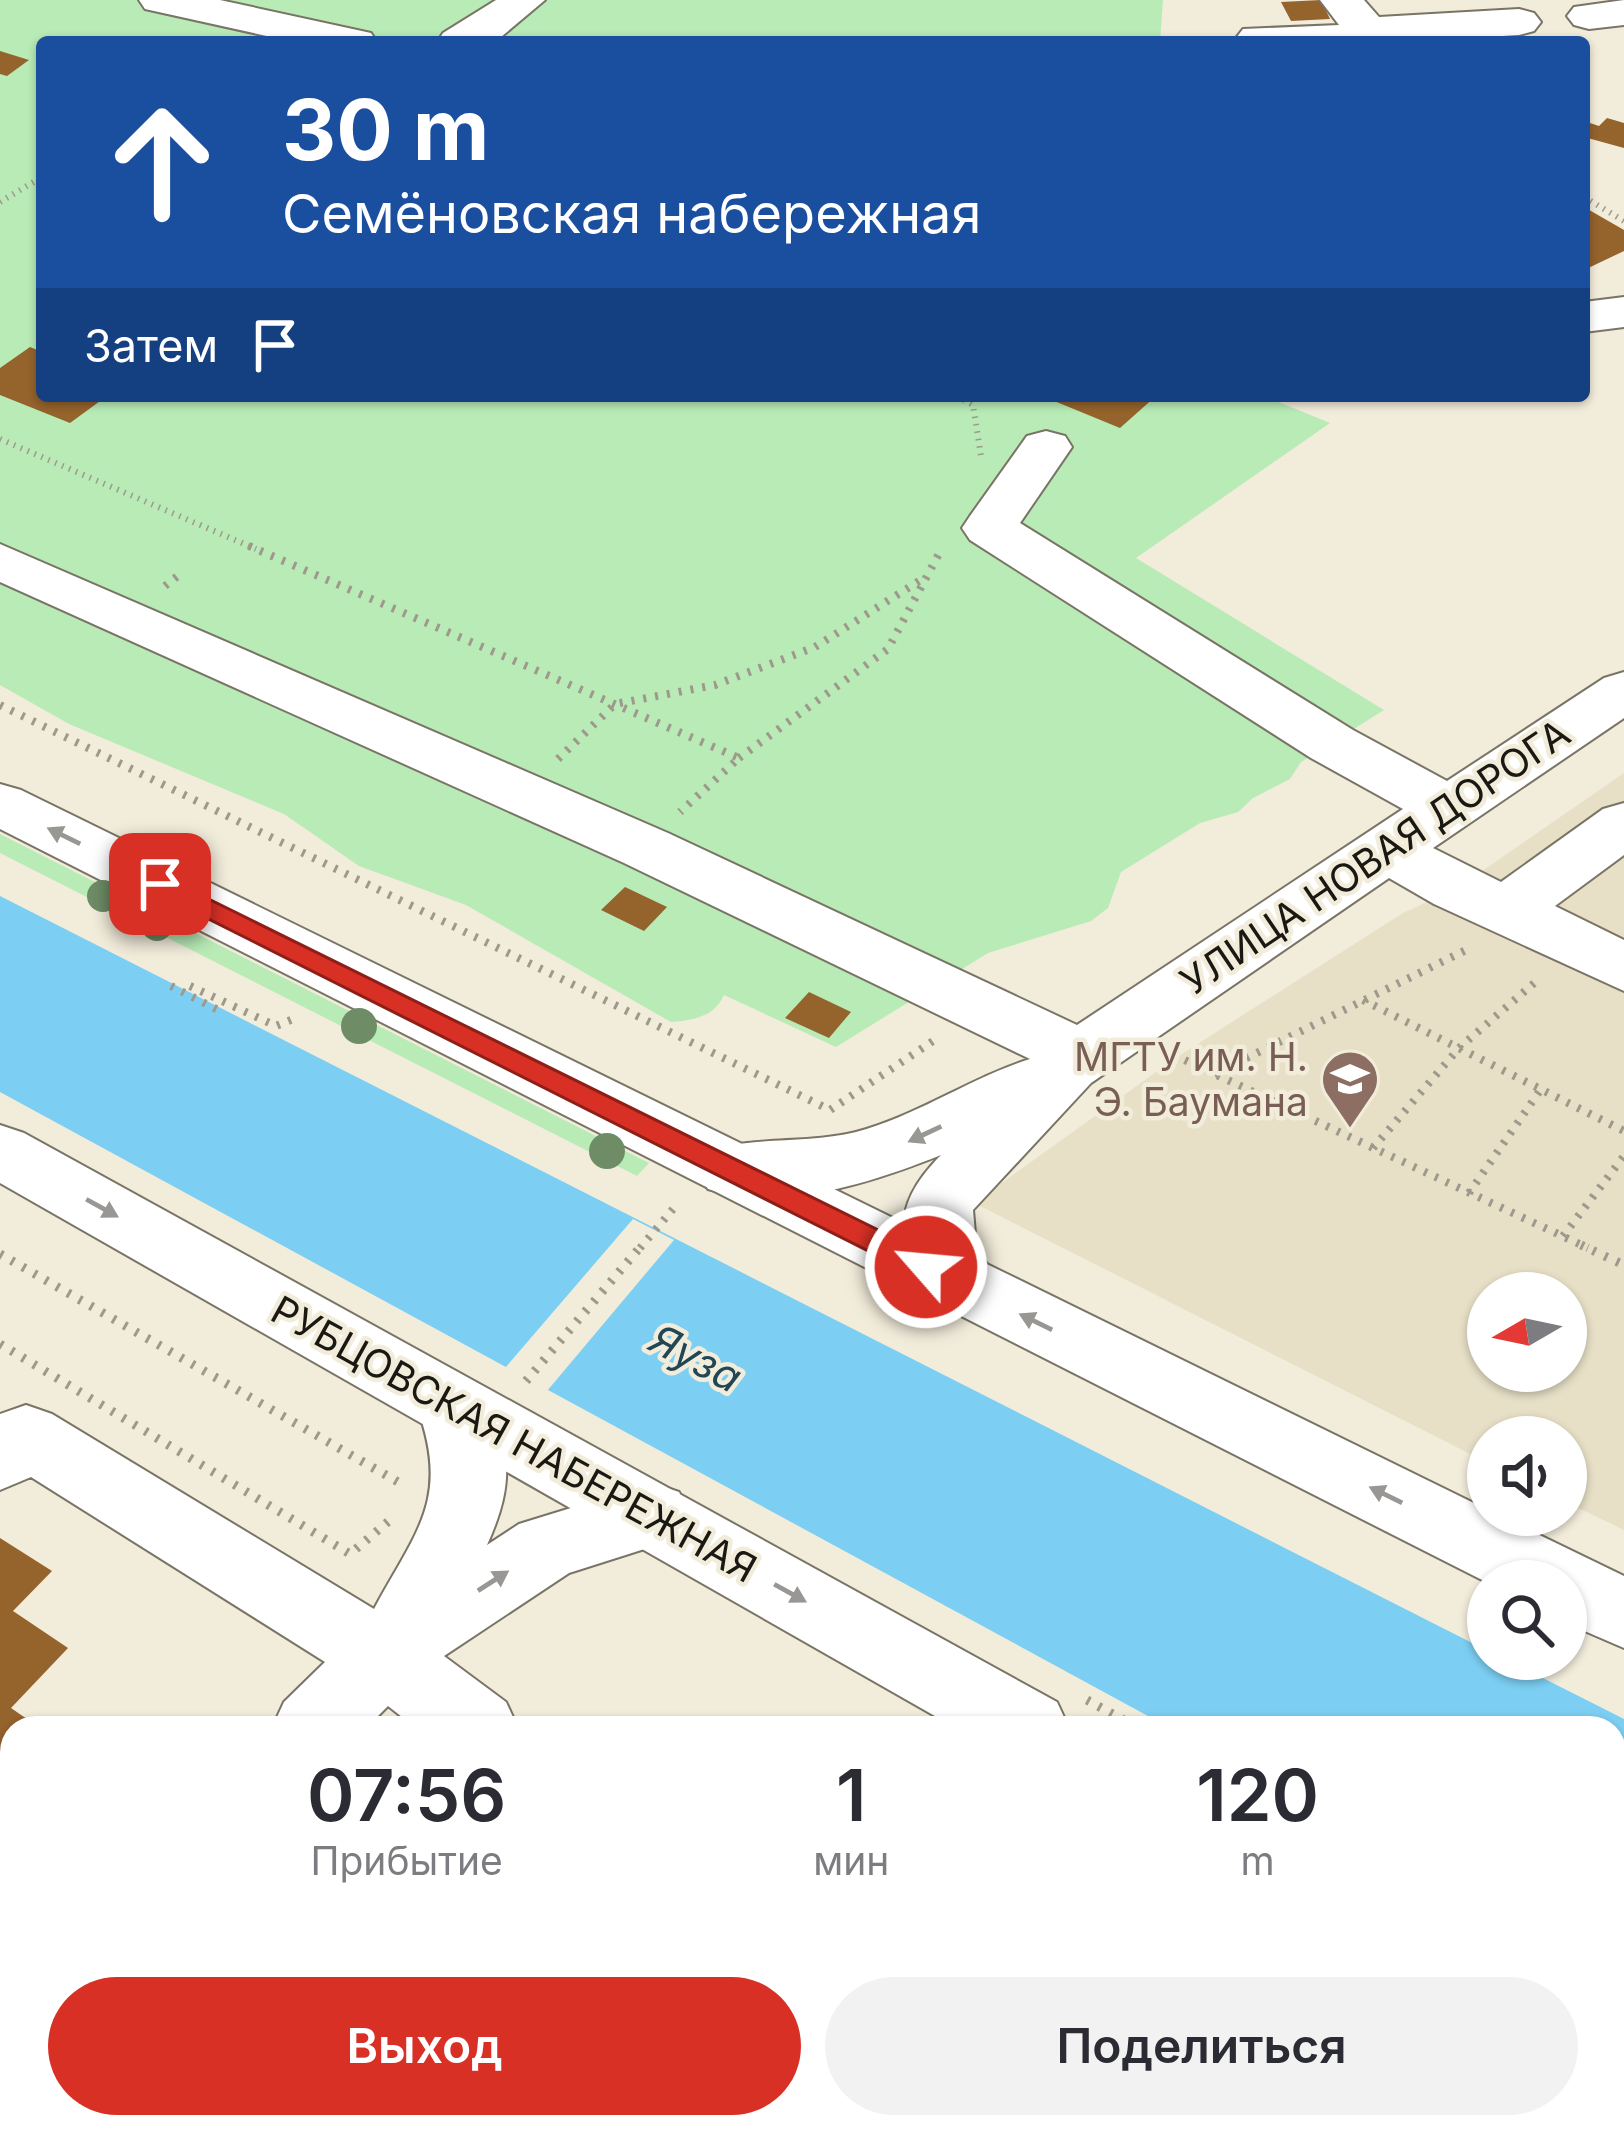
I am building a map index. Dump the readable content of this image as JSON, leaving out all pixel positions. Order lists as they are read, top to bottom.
{
  "streets": {
    "main road": ["УЛИЦА НОВАЯ ДОРОГА", "РУБЦОВСКАЯ НАБЕРЕЖНАЯ"]
  },
  "water": ["Яуза"],
  "places": {
    "school or university": ["МГТУ им. Н. Э. Баумана"]
  },
  "north": "left",
  "page": {
    "turn": ["30 m", "Семёновская набережная"],
    "then": "Затем",
    "eta": [
      "07:56",
      "Прибытие",
      "1",
      "мин",
      "120",
      "m"
    ],
    "buttons": ["Выход", "Поделиться"]
  }
}
